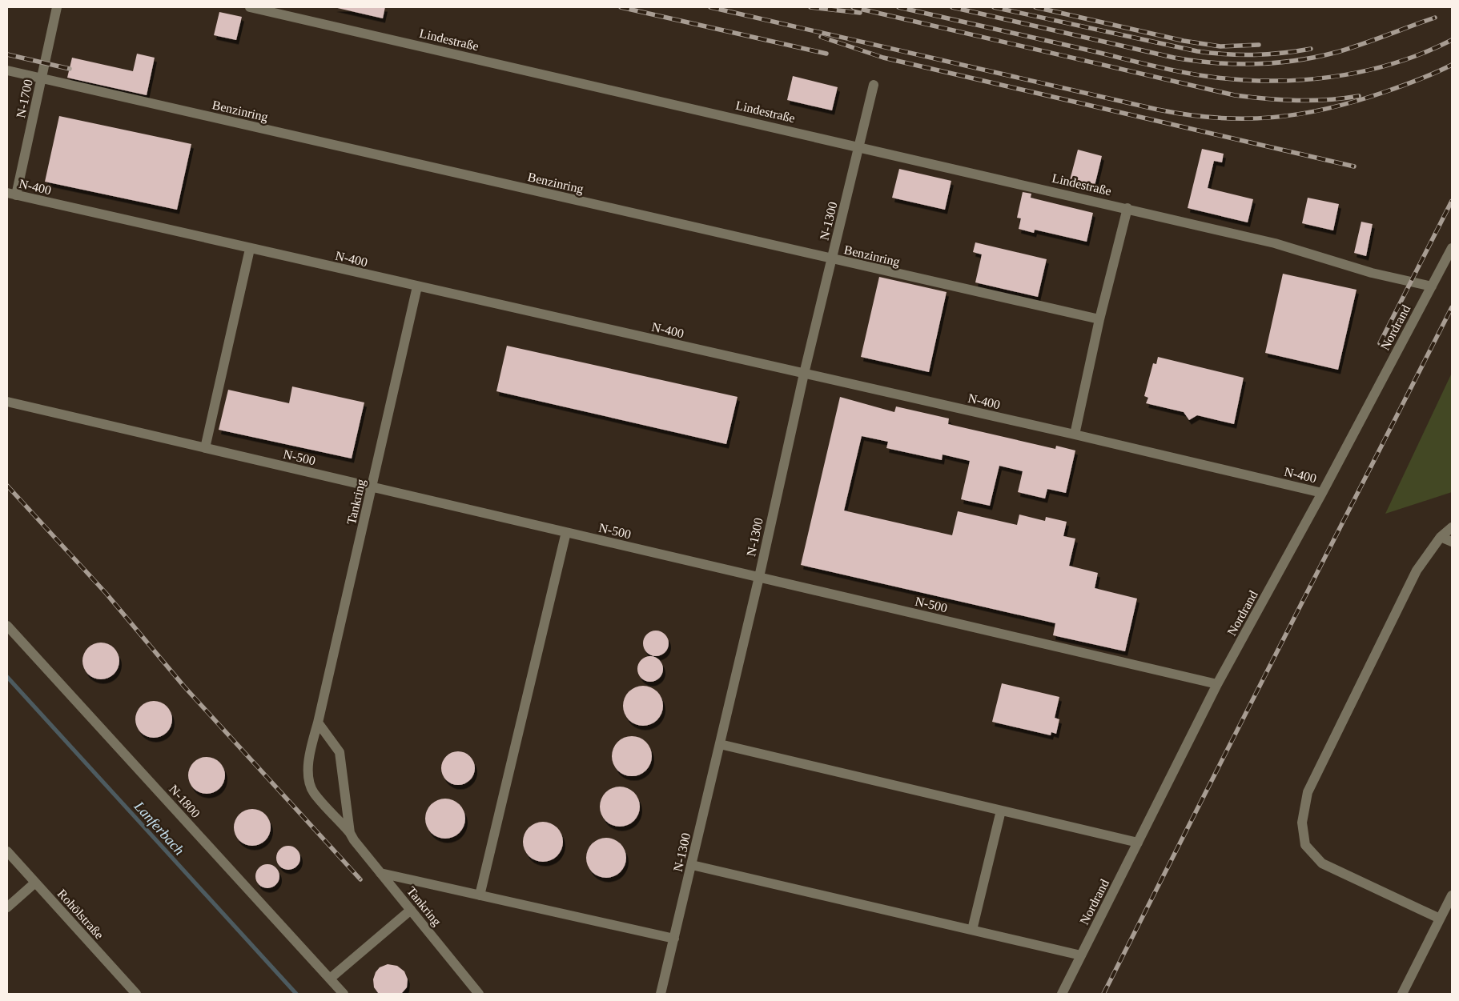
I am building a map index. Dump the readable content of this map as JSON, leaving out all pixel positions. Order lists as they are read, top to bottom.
{
  "streets": {
    "lane": [
      "Lindestraße",
      "N-1700",
      "Benzinring",
      "N-400",
      "N-1300",
      "Nordrand",
      "N-500",
      "Tankring",
      "N-1800",
      "Rohölstraße"
    ]
  },
  "crossings": [
    ["Lindestraße", "N-1300"],
    ["Lindestraße", "Nordrand"],
    ["N-1700", "Benzinring"],
    ["N-1700", "N-400"],
    ["Benzinring", "N-1300"],
    ["N-400", "N-1300"],
    ["N-400", "Nordrand"],
    ["N-400", "Tankring"],
    ["N-1300", "N-500"],
    ["Nordrand", "N-500"],
    ["N-500", "Tankring"]
  ],
  "water": ["Lanferbach"]
}
